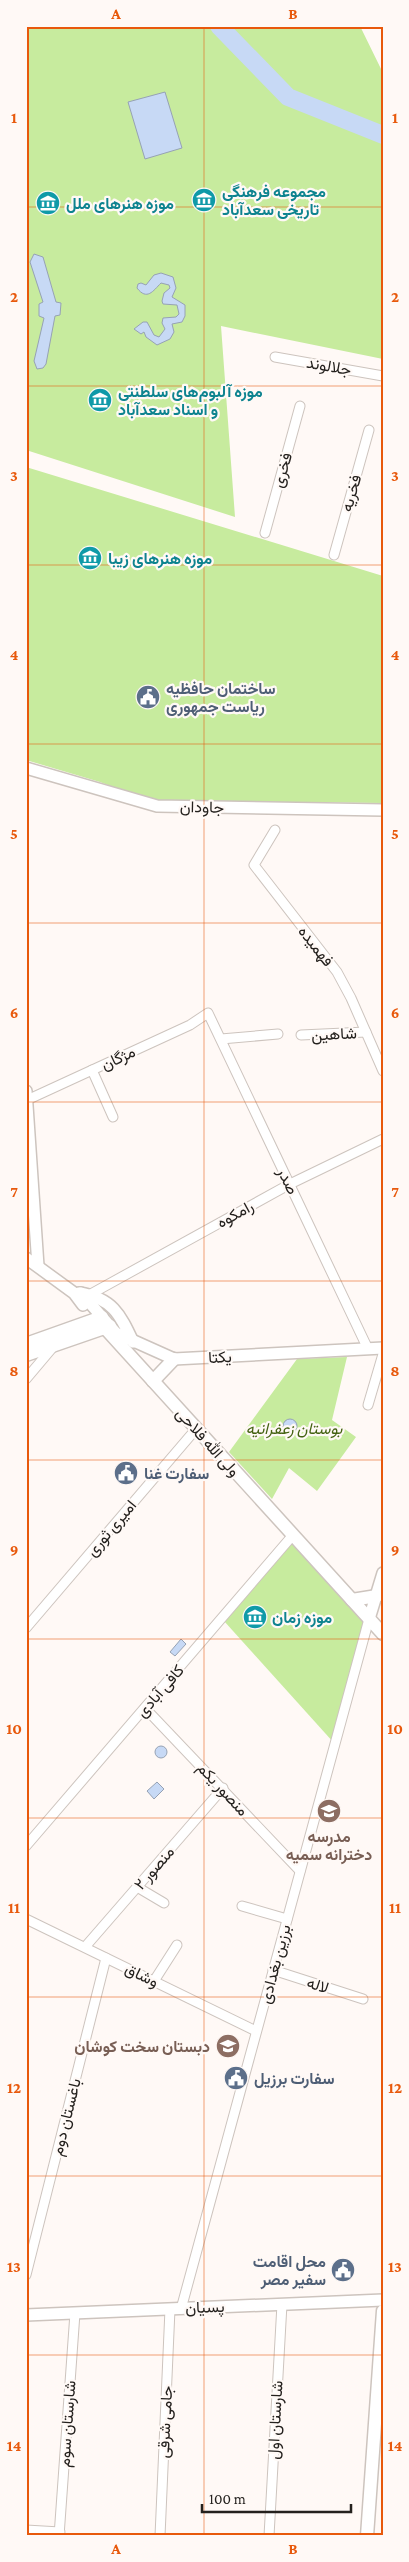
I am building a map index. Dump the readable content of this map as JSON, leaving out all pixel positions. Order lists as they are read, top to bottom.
{
  "streets": {
    "main road": ["ولی‌ الله فلاحی"],
    "street": [
      "جلالوند",
      "فخری",
      "فخریه",
      "جاودان",
      "فهمیده",
      "شاهین",
      "مژگان",
      "صدر",
      "رامکوه",
      "یکتا",
      "امیری ثوری",
      "کافی آبادی",
      "منصور یکم",
      "منصور ۲",
      "برزین بغدادی",
      "وشاق",
      "لاله",
      "باغستان دوم",
      "پسیان",
      "شارستان اول",
      "جامی شرقی",
      "شارستان سوم"
    ]
  },
  "crossings": [
    ["فهمیده", "شاهین"],
    ["مژگان", "صدر"],
    ["صدر", "رامکوه"],
    ["صدر", "یکتا"],
    ["رامکوه", "یکتا"],
    ["یکتا", "ولی‌ الله فلاحی"],
    ["ولی‌ الله فلاحی", "امیری ثوری"],
    ["ولی‌ الله فلاحی", "کافی آبادی"],
    ["ولی‌ الله فلاحی", "برزین بغدادی"],
    ["کافی آبادی", "منصور یکم"],
    ["منصور یکم", "منصور ۲"],
    ["منصور یکم", "برزین بغدادی"],
    ["منصور ۲", "وشاق"],
    ["برزین بغدادی", "وشاق"],
    ["برزین بغدادی", "لاله"],
    ["برزین بغدادی", "پسیان"],
    ["برزین بغدادی", "جامی شرقی"],
    ["وشاق", "باغستان دوم"],
    ["پسیان", "شارستان اول"],
    ["پسیان", "جامی شرقی"],
    ["پسیان", "شارستان سوم"]
  ],
  "parks": ["بوستان زعفرانیه"],
  "places": {
    "museum": [
      "مجموعه فرهنگی تاریخی سعدآباد",
      "موزه هنرهای ملل",
      "موزه آلبوم‌های سلطنتی و اسناد سعدآباد",
      "موزه هنرهای زیبا",
      "موزه زمان"
    ],
    "public building": [
      "ساختمان حافظیه ریاست جمهوری",
      "سفارت غنا",
      "سفارت برزیل",
      "محل اقامت سفیر مصر"
    ],
    "school or university": ["مدرسه دخترانه سمیه", "دبستان سخت کوشان"]
  },
  "scale_bar": "100 m",
  "grid": {
    "columns": ["A", "B"],
    "rows": [
      "1",
      "2",
      "3",
      "4",
      "5",
      "6",
      "7",
      "8",
      "9",
      "10",
      "11",
      "12",
      "13",
      "14"
    ]
  }
}
